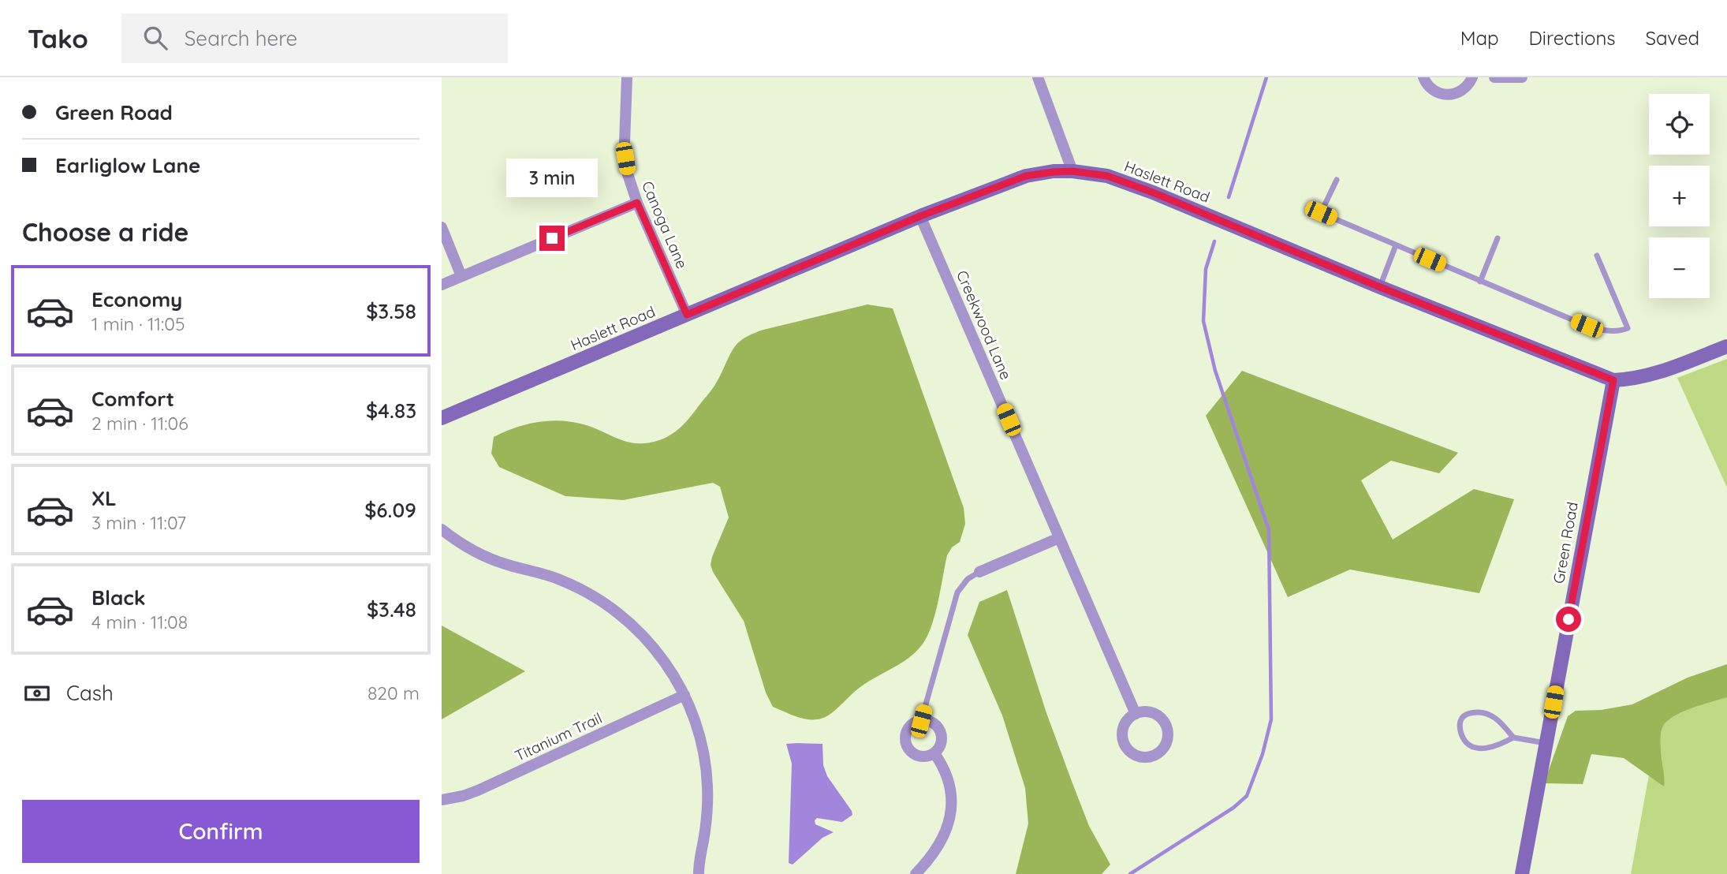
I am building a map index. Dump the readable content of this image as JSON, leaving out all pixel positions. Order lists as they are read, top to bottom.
{
  "streets": {
    "street": [
      "Haslett Road",
      "Canoga Lane",
      "Creekwood Lane",
      "Green Road",
      "Titanium Trail"
    ]
  },
  "crossings": [
    ["Haslett Road", "Canoga Lane"],
    ["Haslett Road", "Creekwood Lane"],
    ["Haslett Road", "Green Road"]
  ],
  "page": {
    "header": "Tako",
    "search": "Search here",
    "nav": ["Map", "Directions", "Saved"],
    "banner": ["Green Road", "Earliglow Lane"],
    "map_buttons": ["+", "−"],
    "bubble": "3 min",
    "heading": "Choose a ride",
    "list": [
      {
        "name": "Economy",
        "note": "1 min · 11:05",
        "value": "$3.58"
      },
      {
        "name": "Comfort",
        "note": "2 min · 11:06",
        "value": "$4.83"
      },
      {
        "name": "XL",
        "note": "3 min · 11:07",
        "value": "$6.09"
      },
      {
        "name": "Black",
        "note": "4 min · 11:08",
        "value": "$3.48"
      }
    ],
    "pay": ["Cash", "820 m"],
    "buttons": "Confirm"
  }
}
